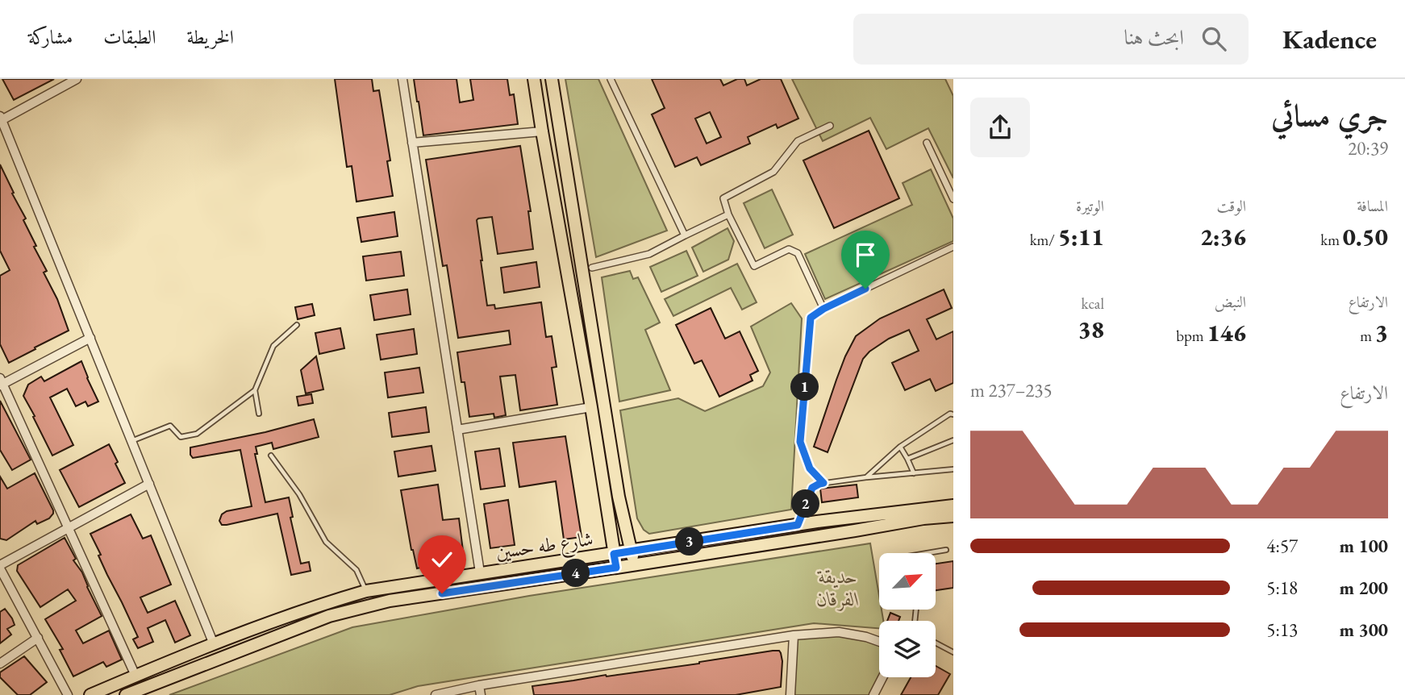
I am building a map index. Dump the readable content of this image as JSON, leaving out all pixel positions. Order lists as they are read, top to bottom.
{
  "streets": {
    "main road": ["شارع طه حسين"]
  },
  "parks": ["حديقة الفرقان"],
  "north": "top right",
  "page": {
    "header": "Kadence",
    "search": "ابحث هنا",
    "nav": ["الخريطة", "الطبقات", "مشاركة"],
    "heading": ["جري مسائي", "20:39"],
    "stats": [
      ["المسافة", "0.50 km"],
      ["الوقت", "2:36"],
      ["الوتيرة", "5:11 /km"],
      ["الارتفاع", "3 m"],
      ["النبض", "146 bpm"],
      ["kcal", "38"]
    ],
    "chart": ["الارتفاع", "235–237 m"],
    "pins": [
      "1",
      "2",
      "3",
      "4"
    ],
    "list": [
      {
        "name": "100 m",
        "note": "4:57"
      },
      {
        "name": "200 m",
        "note": "5:18"
      },
      {
        "name": "300 m",
        "note": "5:13"
      }
    ]
  }
}
